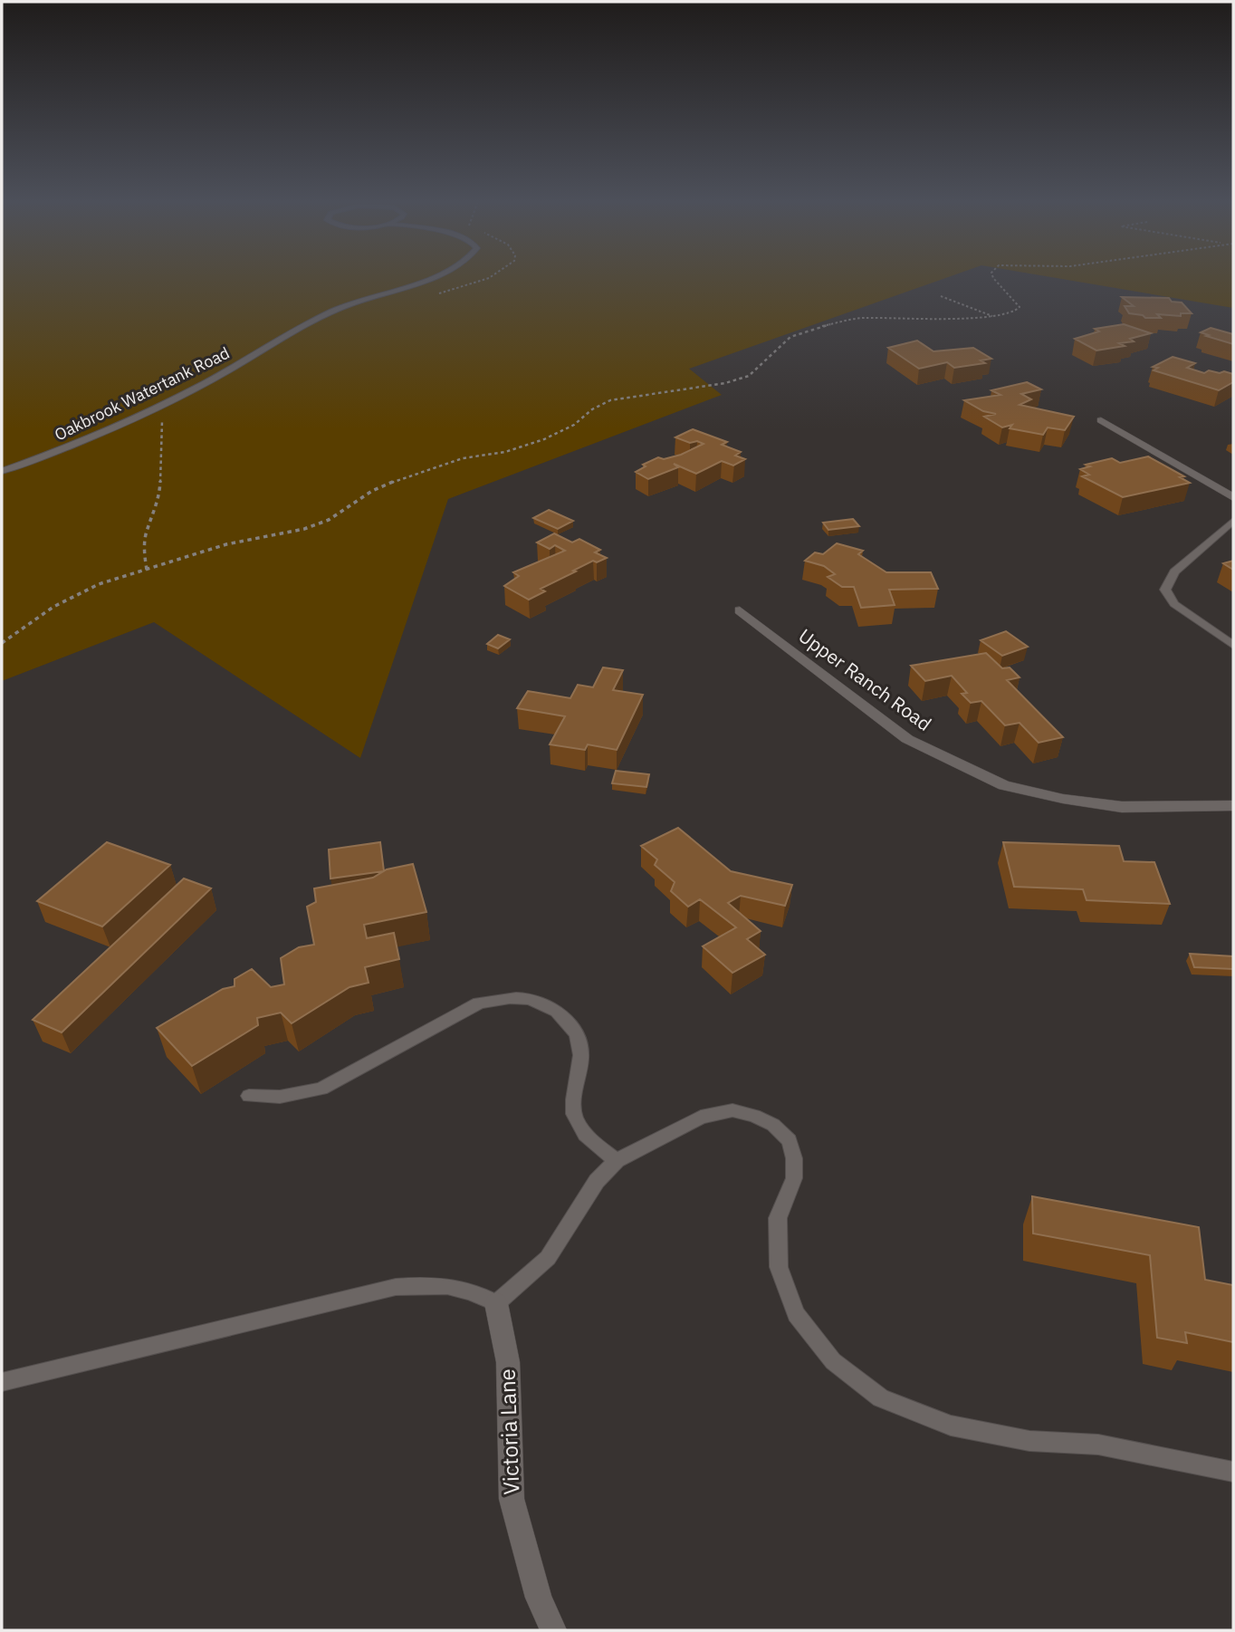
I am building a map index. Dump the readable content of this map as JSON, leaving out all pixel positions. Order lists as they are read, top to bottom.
{
  "streets": {
    "street": ["Upper Ranch Road", "Victoria Lane"],
    "lane": ["Oakbrook Watertank Road"]
  }
}
